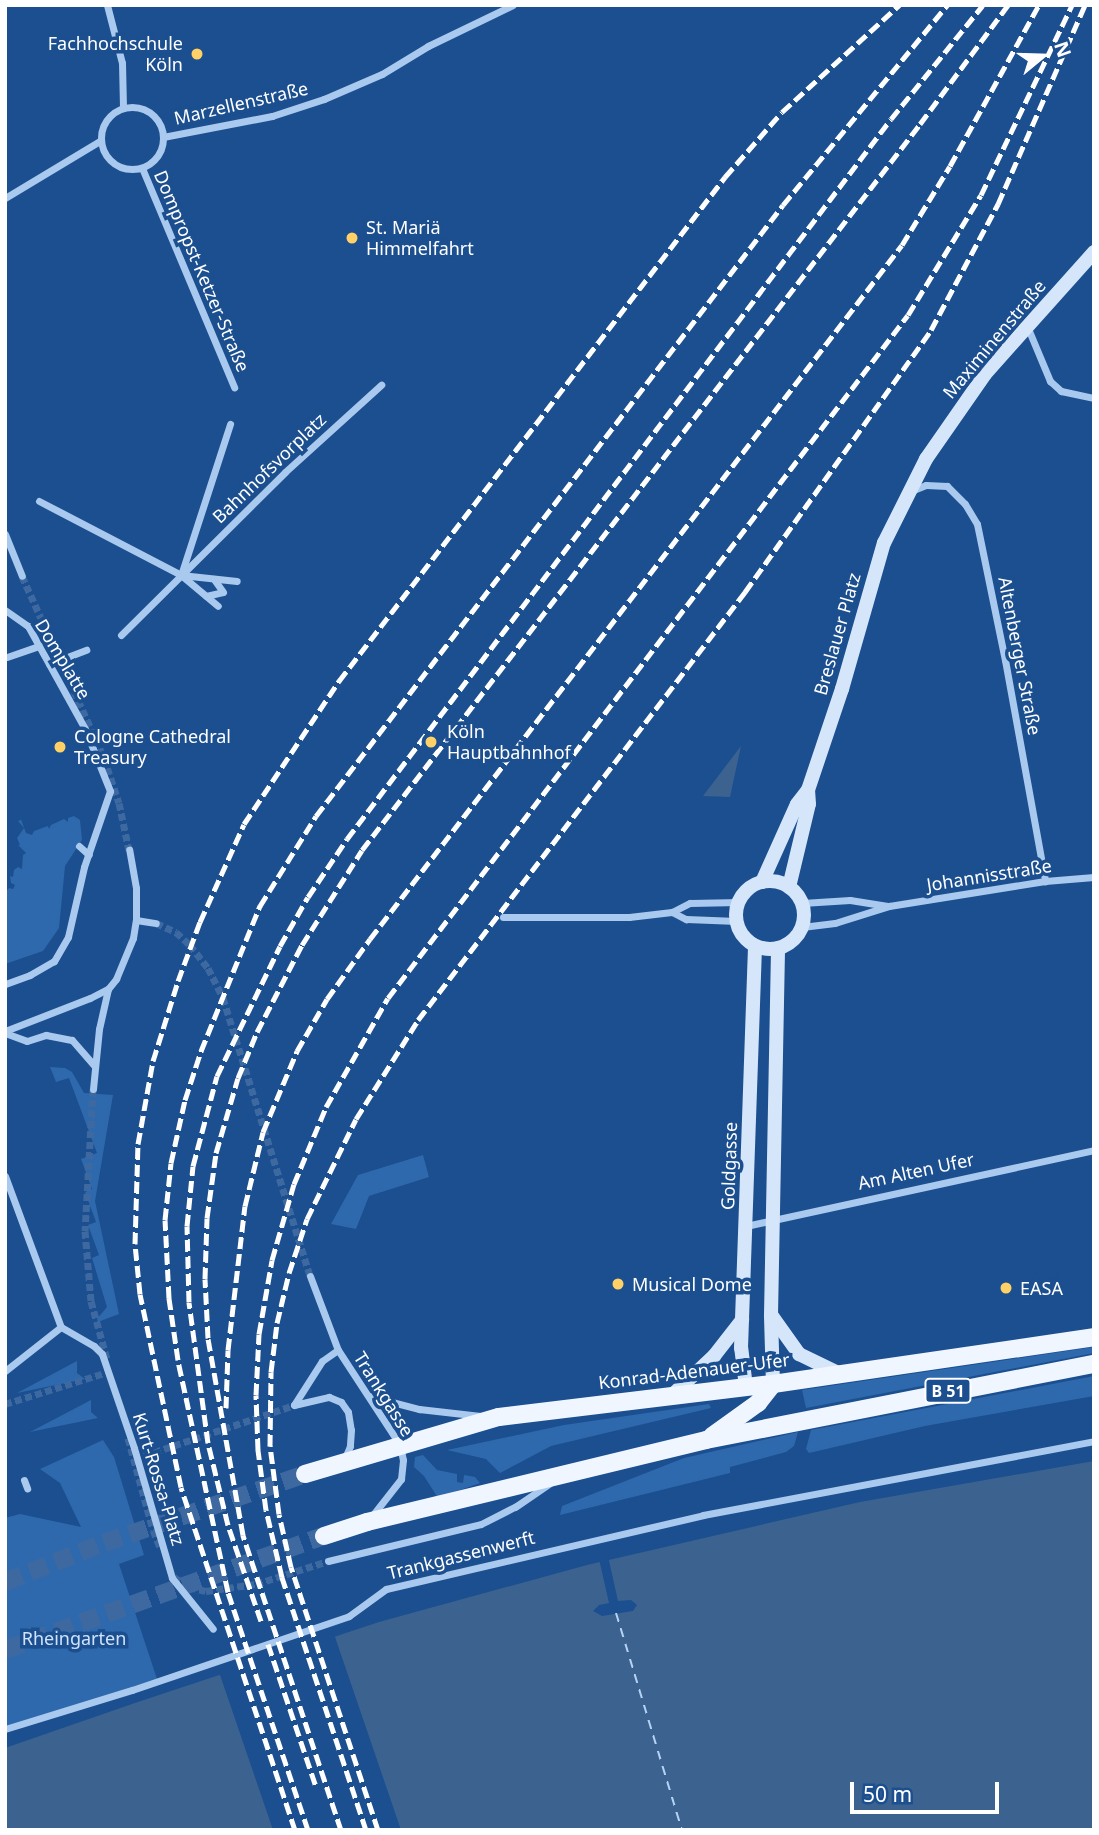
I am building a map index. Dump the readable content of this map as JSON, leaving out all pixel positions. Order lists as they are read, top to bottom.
{
  "streets": {
    "main road": [
      "Maximinenstraße",
      "Breslauer Platz",
      "Goldgasse",
      "Konrad-Adenauer-Ufer",
      "B 51"
    ],
    "street": [
      "Marzellenstraße",
      "Dompropst-Ketzer-Straße",
      "Bahnhofsvorplatz",
      "Altenberger Straße",
      "Domplatte",
      "Johannisstraße",
      "Am Alten Ufer",
      "Trankgasse",
      "Kurt-Rossa-Platz",
      "Trankgassenwerft"
    ]
  },
  "crossings": [
    ["Marzellenstraße", "Dompropst-Ketzer-Straße"],
    ["Maximinenstraße", "Breslauer Platz"],
    ["Maximinenstraße", "Altenberger Straße"],
    ["Breslauer Platz", "Altenberger Straße"],
    ["Breslauer Platz", "Johannisstraße"],
    ["Breslauer Platz", "Goldgasse"],
    ["Altenberger Straße", "Johannisstraße"],
    ["Johannisstraße", "Goldgasse"],
    ["Goldgasse", "Am Alten Ufer"],
    ["Goldgasse", "Konrad-Adenauer-Ufer"],
    ["Konrad-Adenauer-Ufer", "Trankgasse"],
    ["B 51", "Trankgasse"]
  ],
  "parks": ["Rheingarten"],
  "places": [
    "Fachhochschule Köln",
    "St. Mariä Himmelfahrt",
    "Köln Hauptbahnhof",
    "Cologne Cathedral Treasury",
    "Musical Dome",
    "EASA"
  ],
  "scale_bar": "50 m",
  "north": "right"
}
